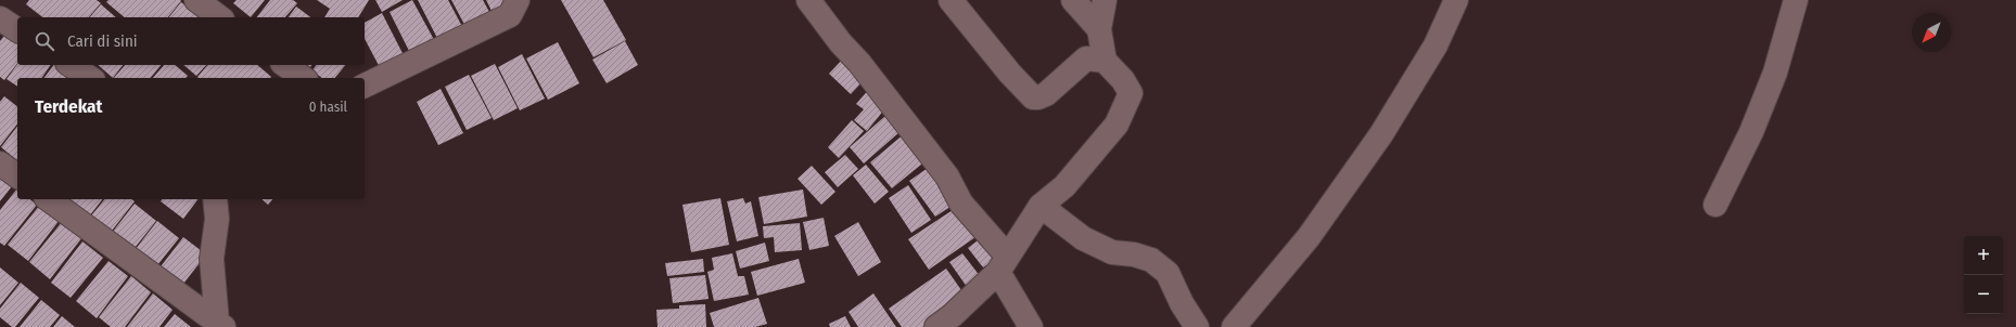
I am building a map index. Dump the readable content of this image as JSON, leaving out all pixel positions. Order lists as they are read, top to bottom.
{
  "north": "bottom left",
  "page": {
    "search": "Cari di sini",
    "heading": ["Terdekat", "0 hasil"],
    "map_buttons": ["+", "−"]
  }
}
